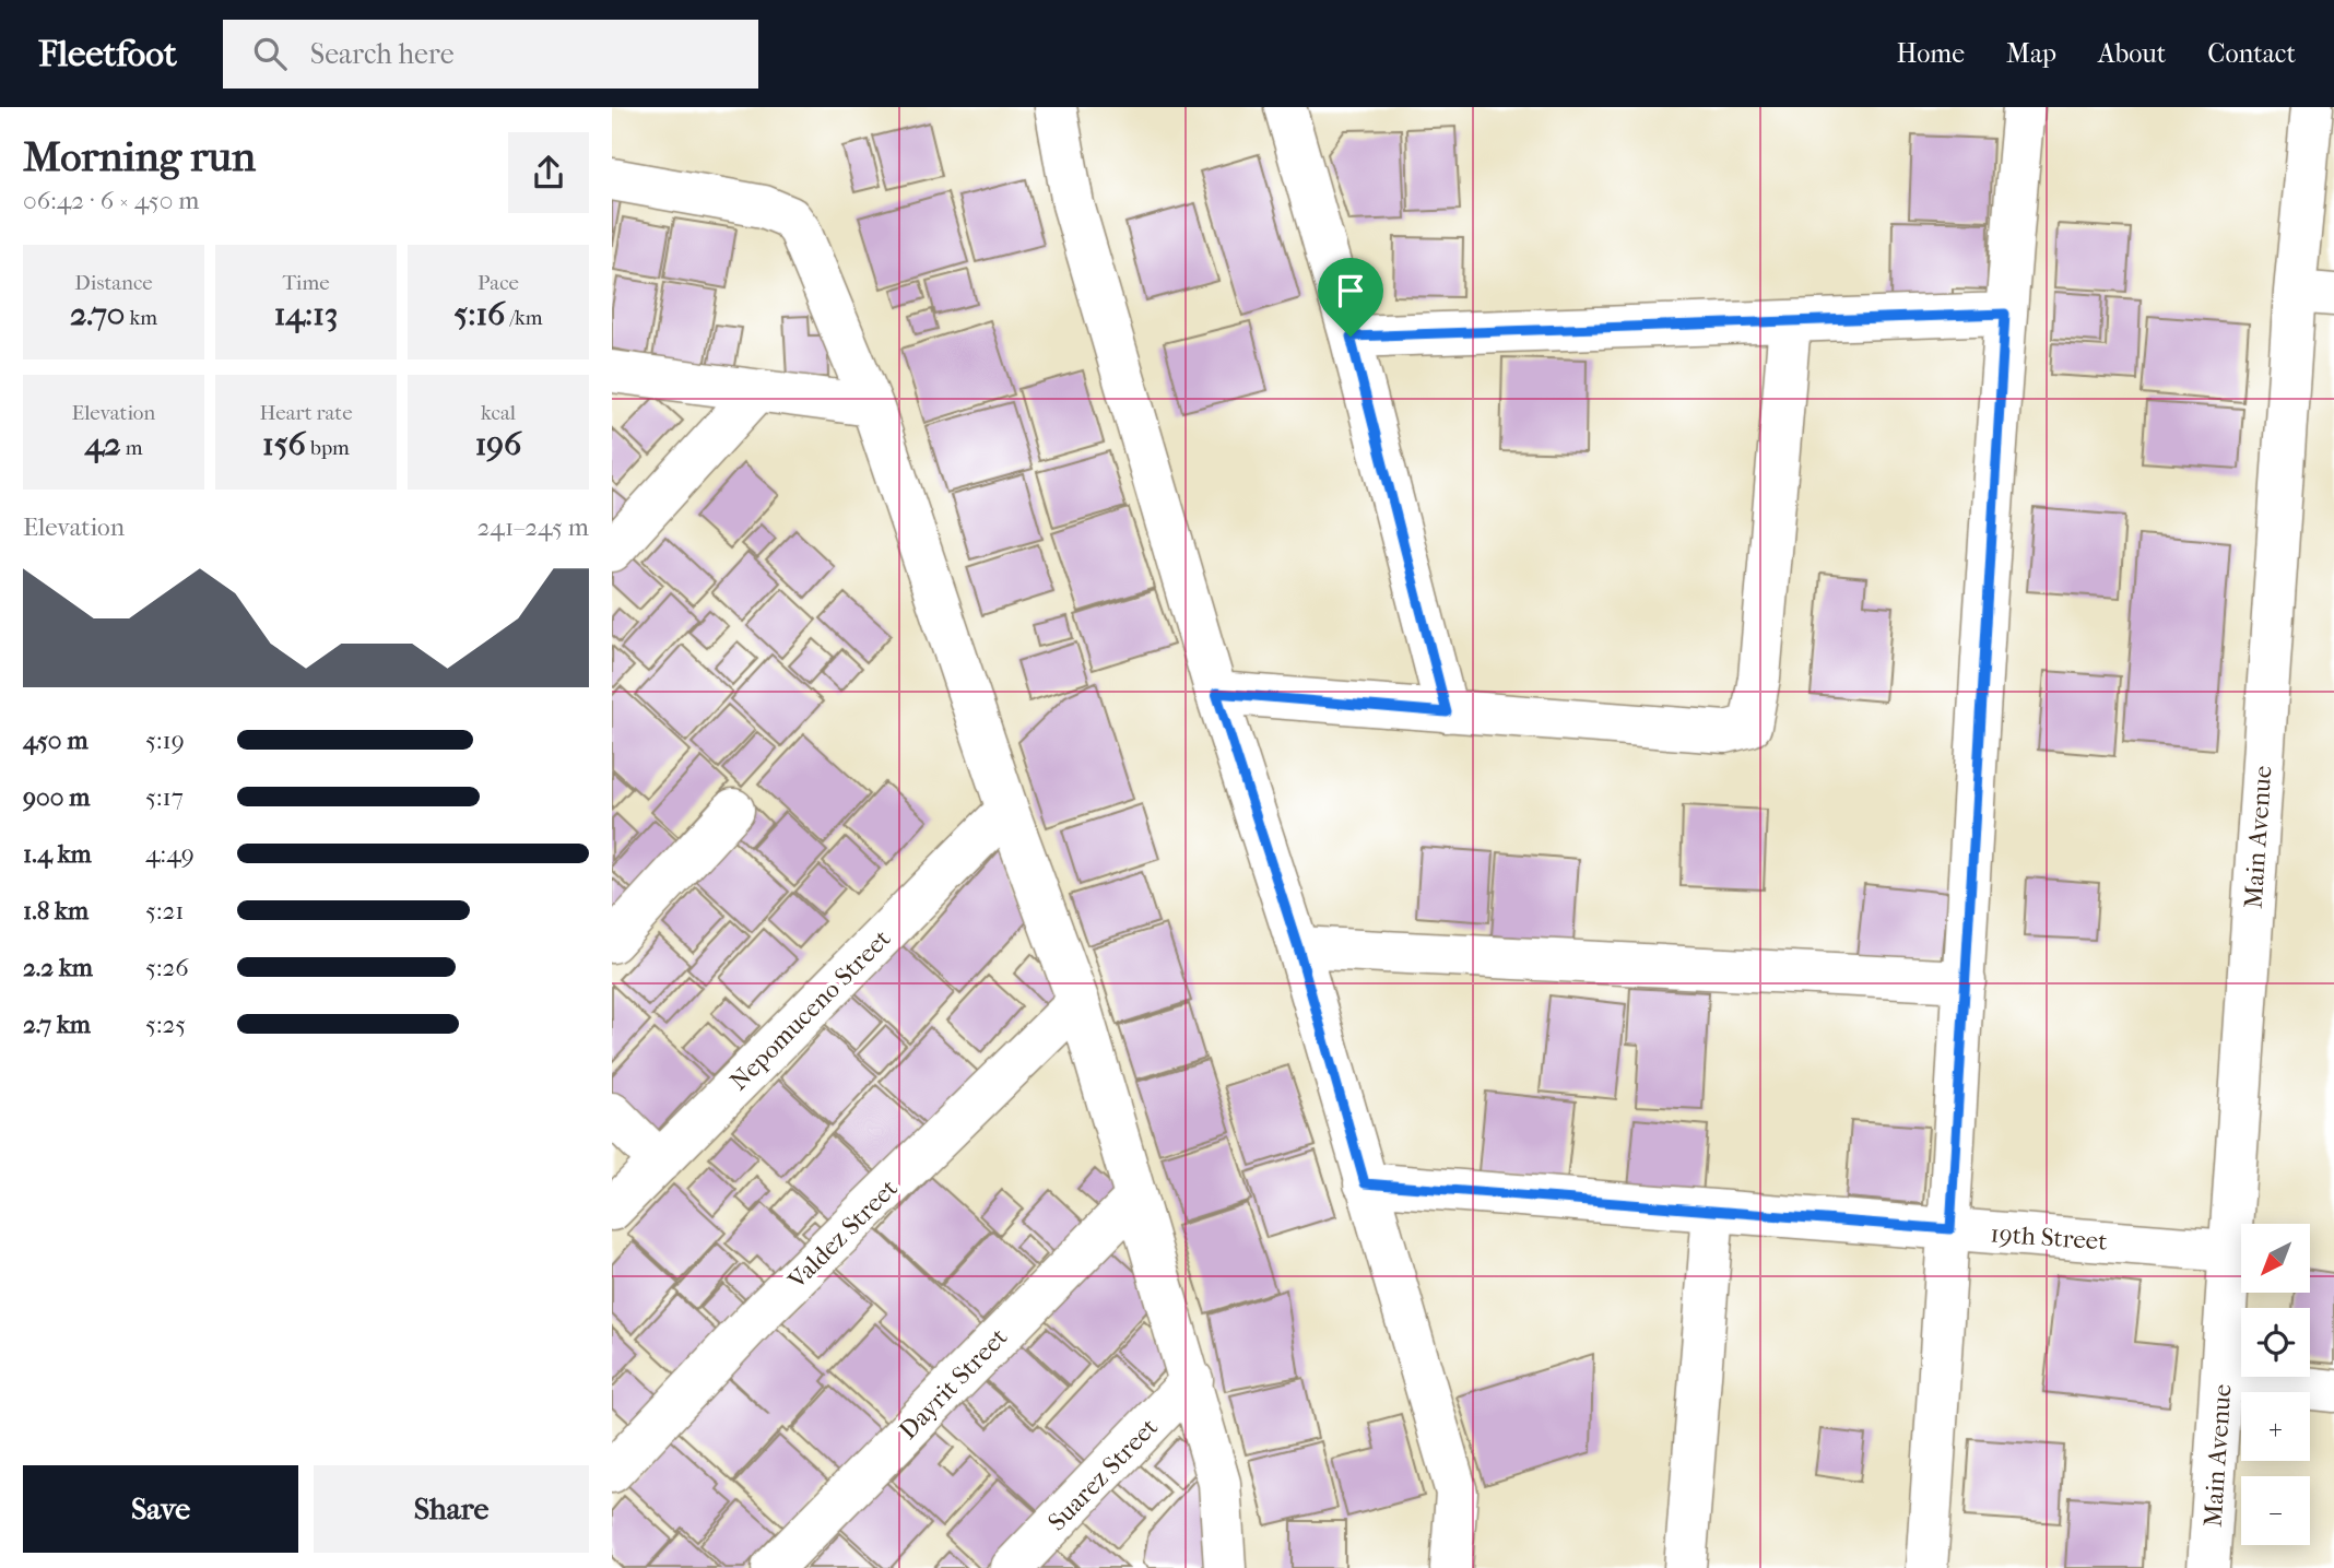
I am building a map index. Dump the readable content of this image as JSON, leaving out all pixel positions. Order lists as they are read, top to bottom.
{
  "streets": {
    "street": [
      "Main Avenue",
      "Nepomuceno Street",
      "Valdez Street",
      "19th Street",
      "Dayrit Street",
      "Suarez Street"
    ]
  },
  "crossings": [
    ["Main Avenue", "19th Street"]
  ],
  "north": "bottom left",
  "page": {
    "header": "Fleetfoot",
    "search": "Search here",
    "nav": [
      "Home",
      "Map",
      "About",
      "Contact"
    ],
    "heading": ["Morning run", "06:42 · 6 × 450 m"],
    "stats": [
      ["Distance", "2.70 km"],
      ["Time", "14:13"],
      ["Pace", "5:16 /km"],
      ["Elevation", "42 m"],
      ["Heart rate", "156 bpm"],
      ["kcal", "196"]
    ],
    "chart": ["Elevation", "241–245 m"],
    "list": [
      {
        "name": "450 m",
        "note": "5:19"
      },
      {
        "name": "900 m",
        "note": "5:17"
      },
      {
        "name": "1.4 km",
        "note": "4:49"
      },
      {
        "name": "1.8 km",
        "note": "5:21"
      },
      {
        "name": "2.2 km",
        "note": "5:26"
      },
      {
        "name": "2.7 km",
        "note": "5:25"
      }
    ],
    "map_buttons": ["+", "−"],
    "buttons": ["Save", "Share"]
  }
}
